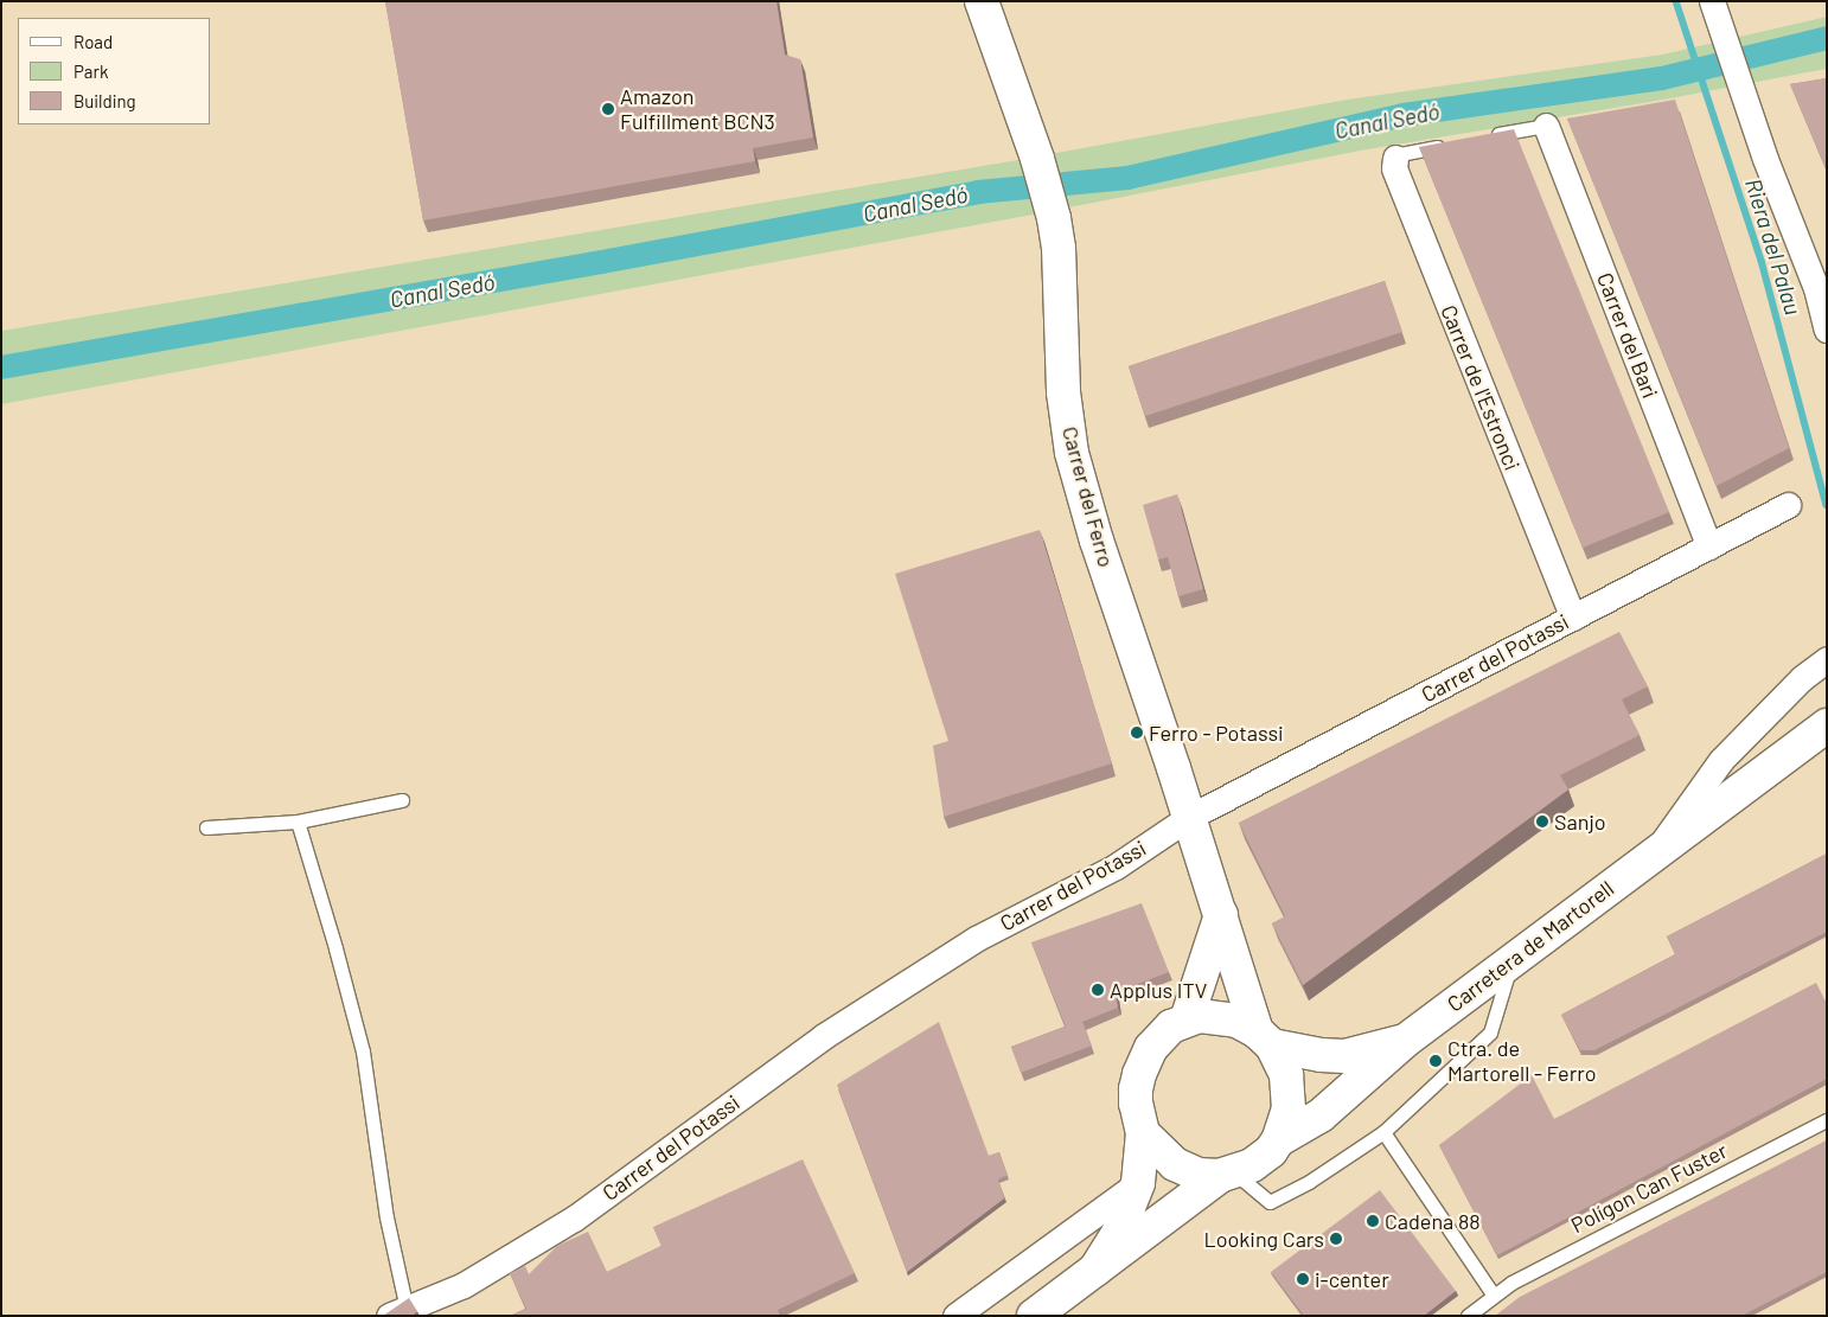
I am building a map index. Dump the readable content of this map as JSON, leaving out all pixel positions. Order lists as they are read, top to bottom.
{
  "streets": {
    "main road": ["Carrer del Ferro", "Carretera de Martorell"],
    "street": ["Carrer del Bari", "Carrer de l'Estronci", "Carrer del Potassi"],
    "lane": ["Polígon Can Fuster"]
  },
  "crossings": [
    ["Carrer del Bari", "Carrer del Potassi"],
    ["Carrer de l'Estronci", "Carrer del Potassi"],
    ["Carrer del Ferro", "Carrer del Potassi"],
    ["Carrer del Ferro", "Carretera de Martorell"]
  ],
  "water": ["Canal Sedó", "Riera del Palau"],
  "places": [
    "Amazon Fulfillment BCN3",
    "Ferro - Potassi",
    "Sanjo",
    "Applus ITV",
    "Ctra. de Martorell - Ferro",
    "Cadena 88",
    "Looking Cars",
    "i-center"
  ],
  "legend": ["Road", "Park", "Building"]
}
